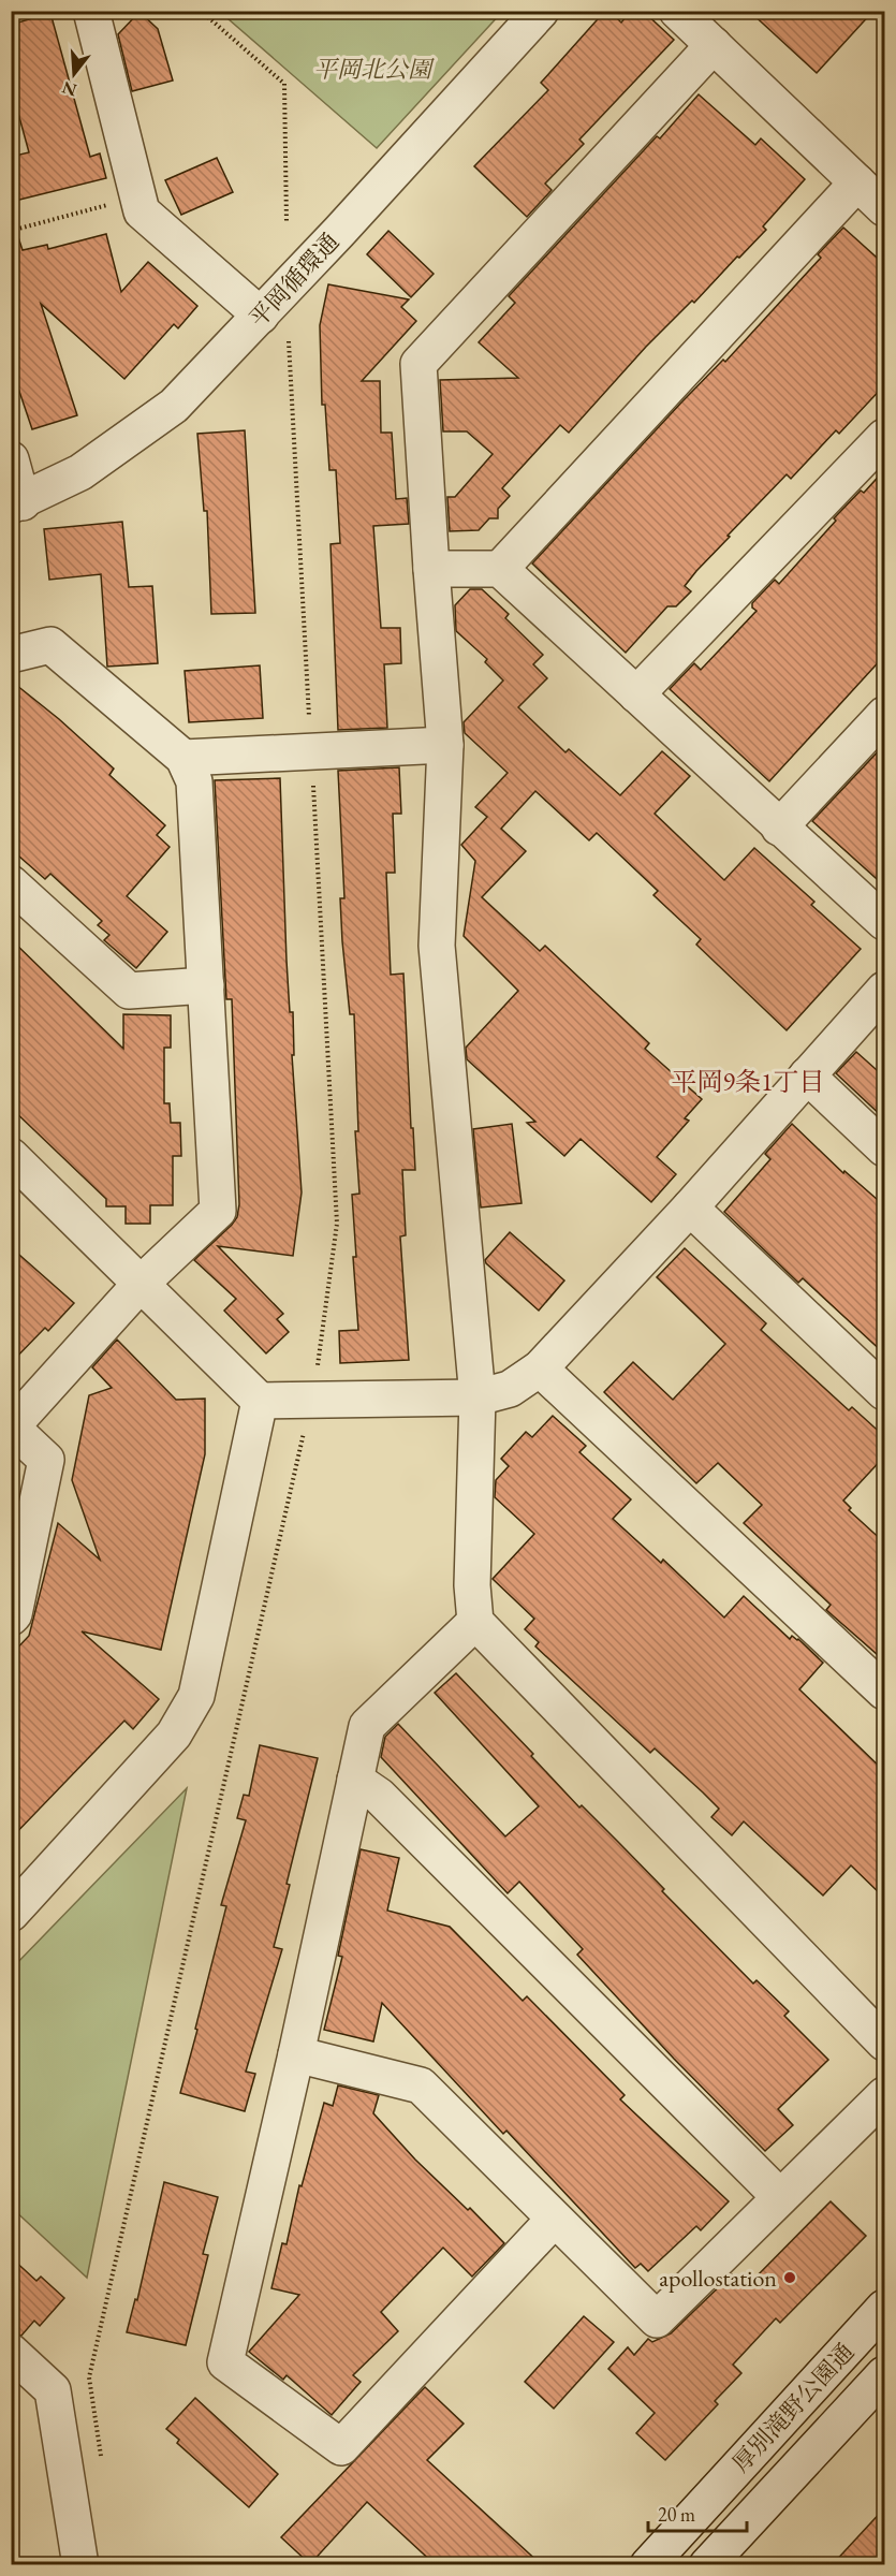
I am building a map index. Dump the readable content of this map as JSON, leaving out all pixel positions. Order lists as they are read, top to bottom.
{
  "streets": {
    "street": ["平岡循環通", "厚別滝野公園通"]
  },
  "districts": ["平岡9条1丁目"],
  "parks": ["平岡北公園"],
  "places": ["apollostation"],
  "scale_bar": "20 m",
  "north": "bottom"
}
